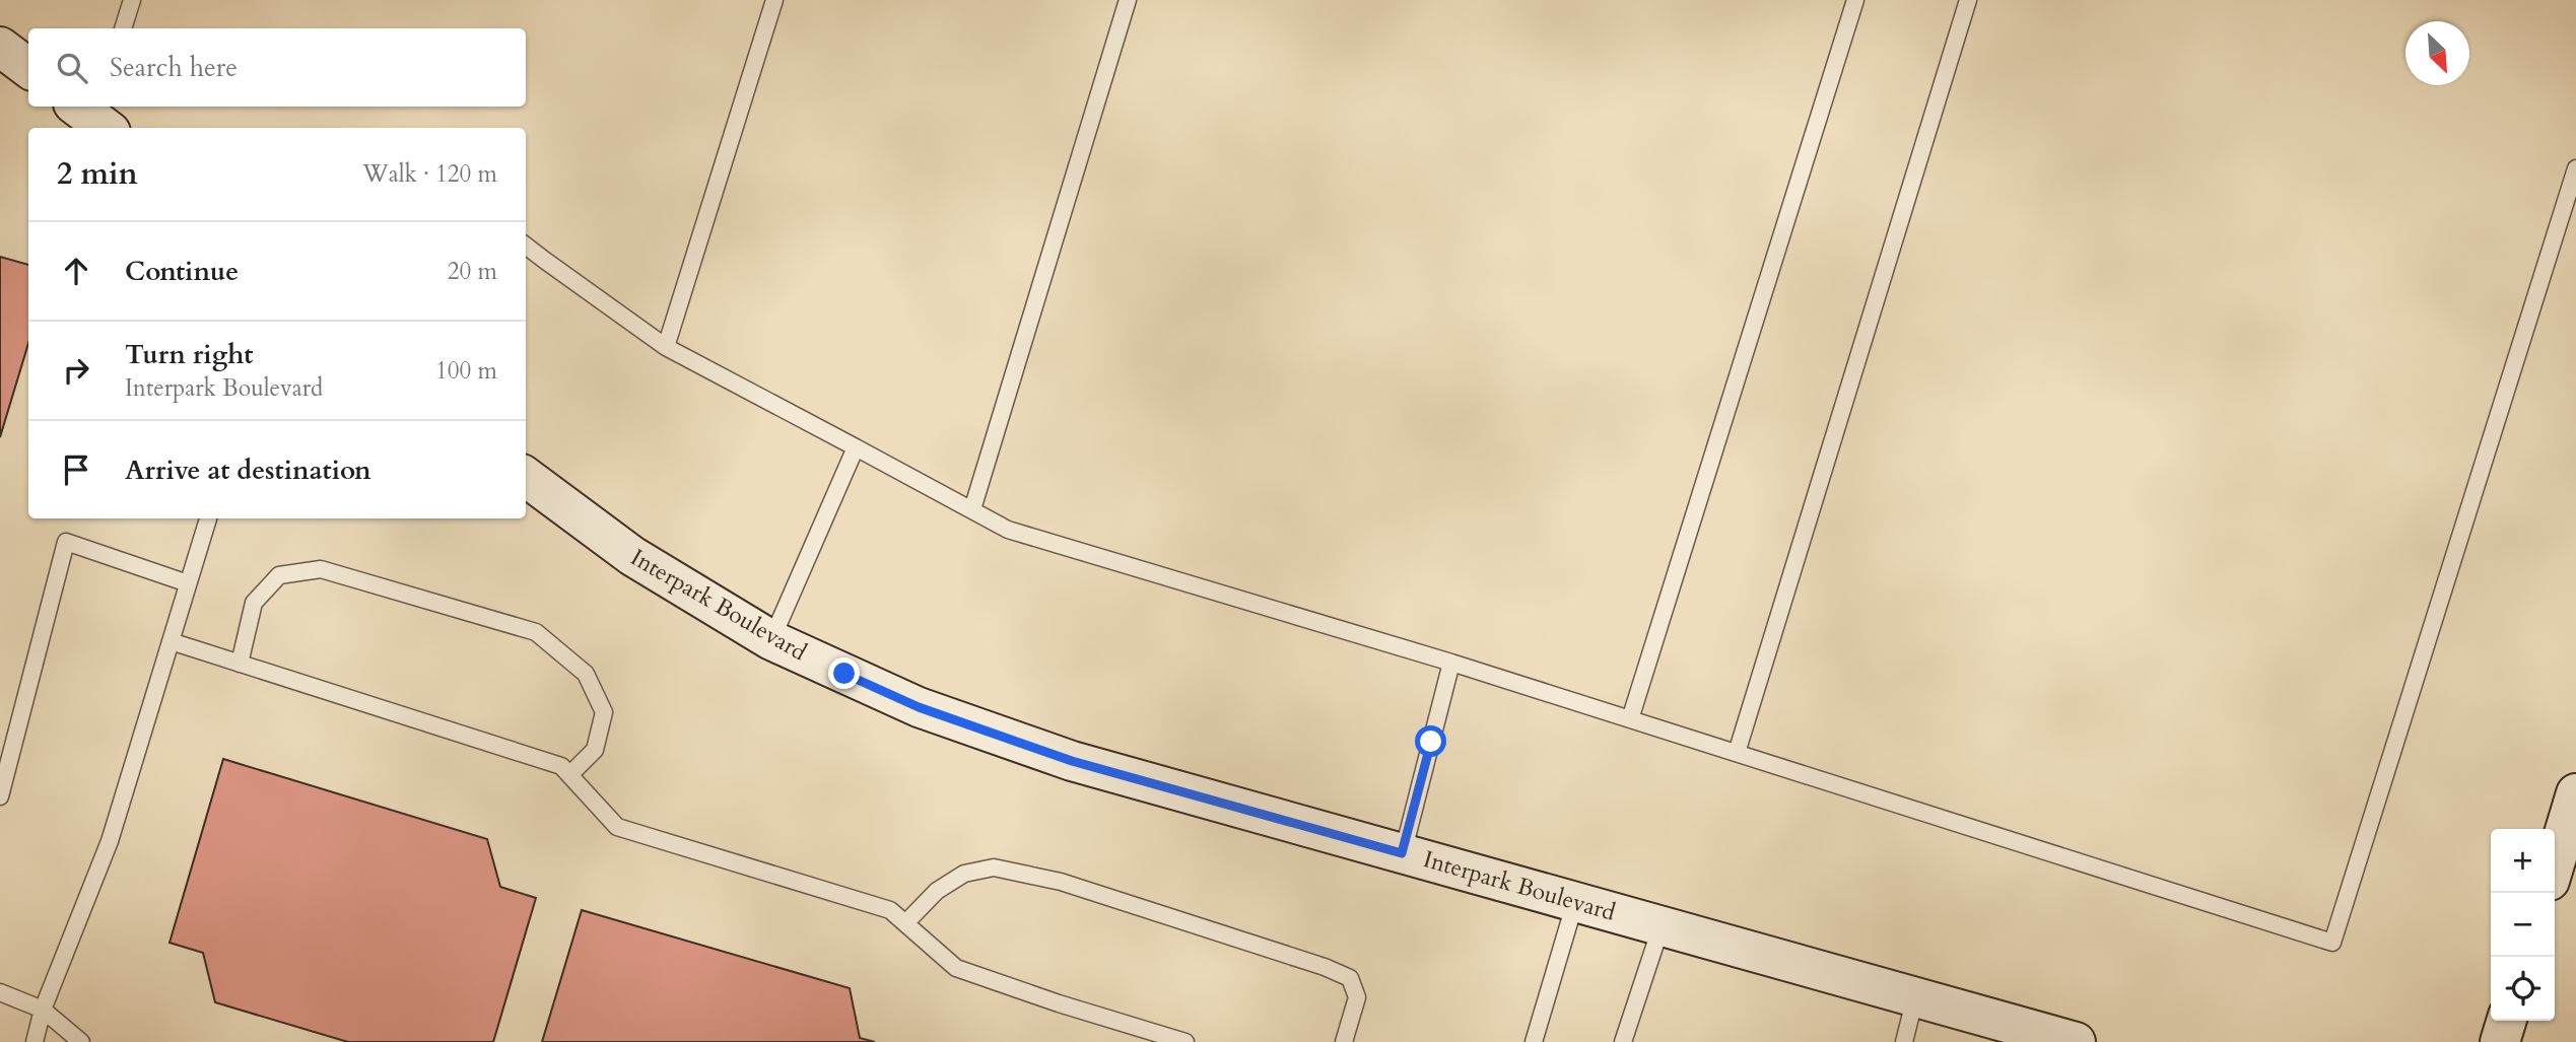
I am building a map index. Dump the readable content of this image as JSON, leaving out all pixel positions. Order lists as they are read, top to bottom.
{
  "streets": {
    "street": ["Interpark Boulevard"]
  },
  "north": "bottom right",
  "page": {
    "search": "Search here",
    "heading": ["2 min", "Walk · 120 m"],
    "list": [
      ["Continue", "20 m"],
      ["Turn right", "Interpark Boulevard", "100 m"],
      "Arrive at destination"
    ],
    "map_buttons": ["+", "−"]
  }
}
